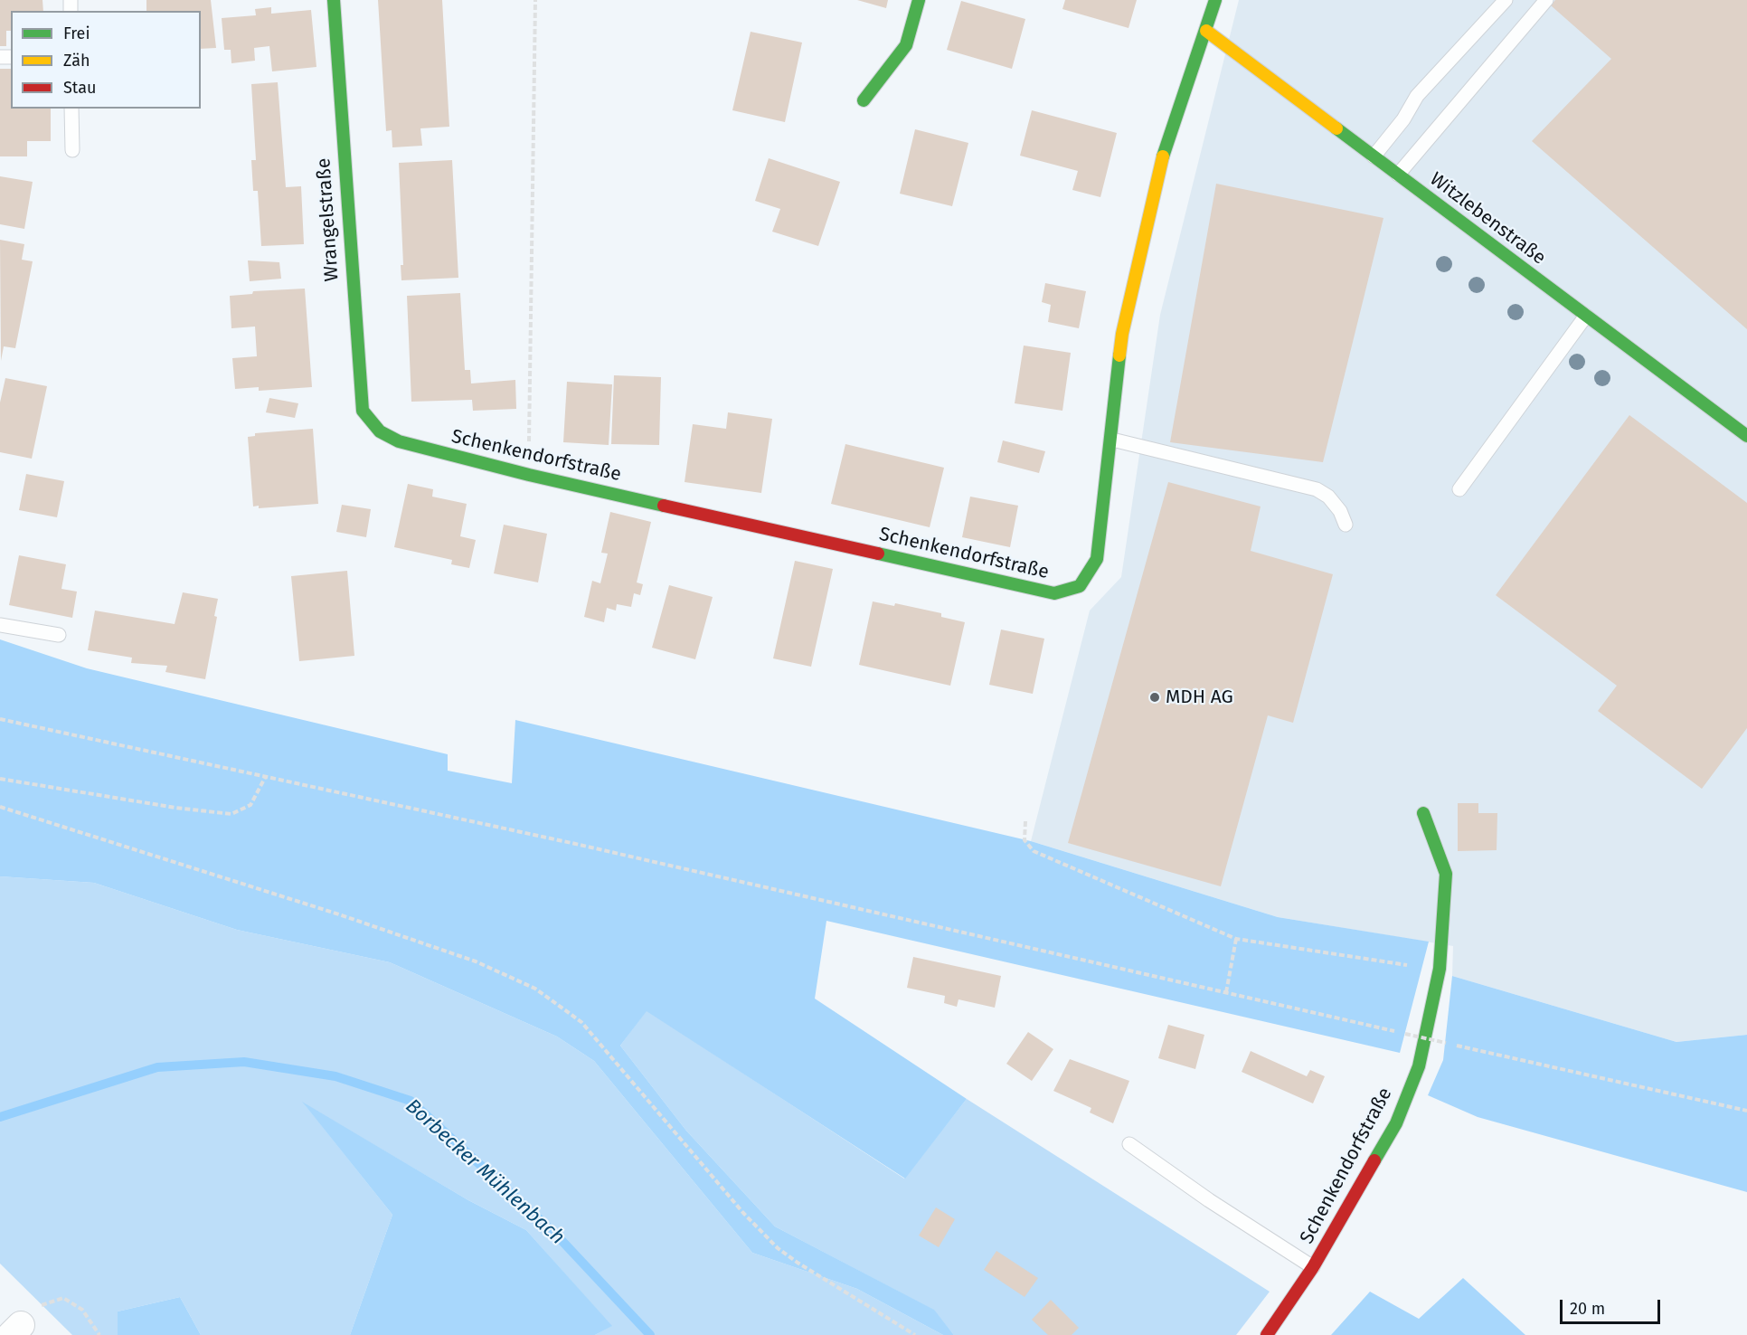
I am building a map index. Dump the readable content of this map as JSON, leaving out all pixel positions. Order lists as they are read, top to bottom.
{
  "streets": {
    "street": ["Witzlebenstraße", "Wrangelstraße", "Schenkendorfstraße"]
  },
  "crossings": [
    ["Witzlebenstraße", "Schenkendorfstraße"],
    ["Wrangelstraße", "Schenkendorfstraße"]
  ],
  "water": ["Borbecker Mühlenbach"],
  "places": ["MDH AG"],
  "legend": ["Frei", "Zäh", "Stau"],
  "scale_bar": "20 m"
}
